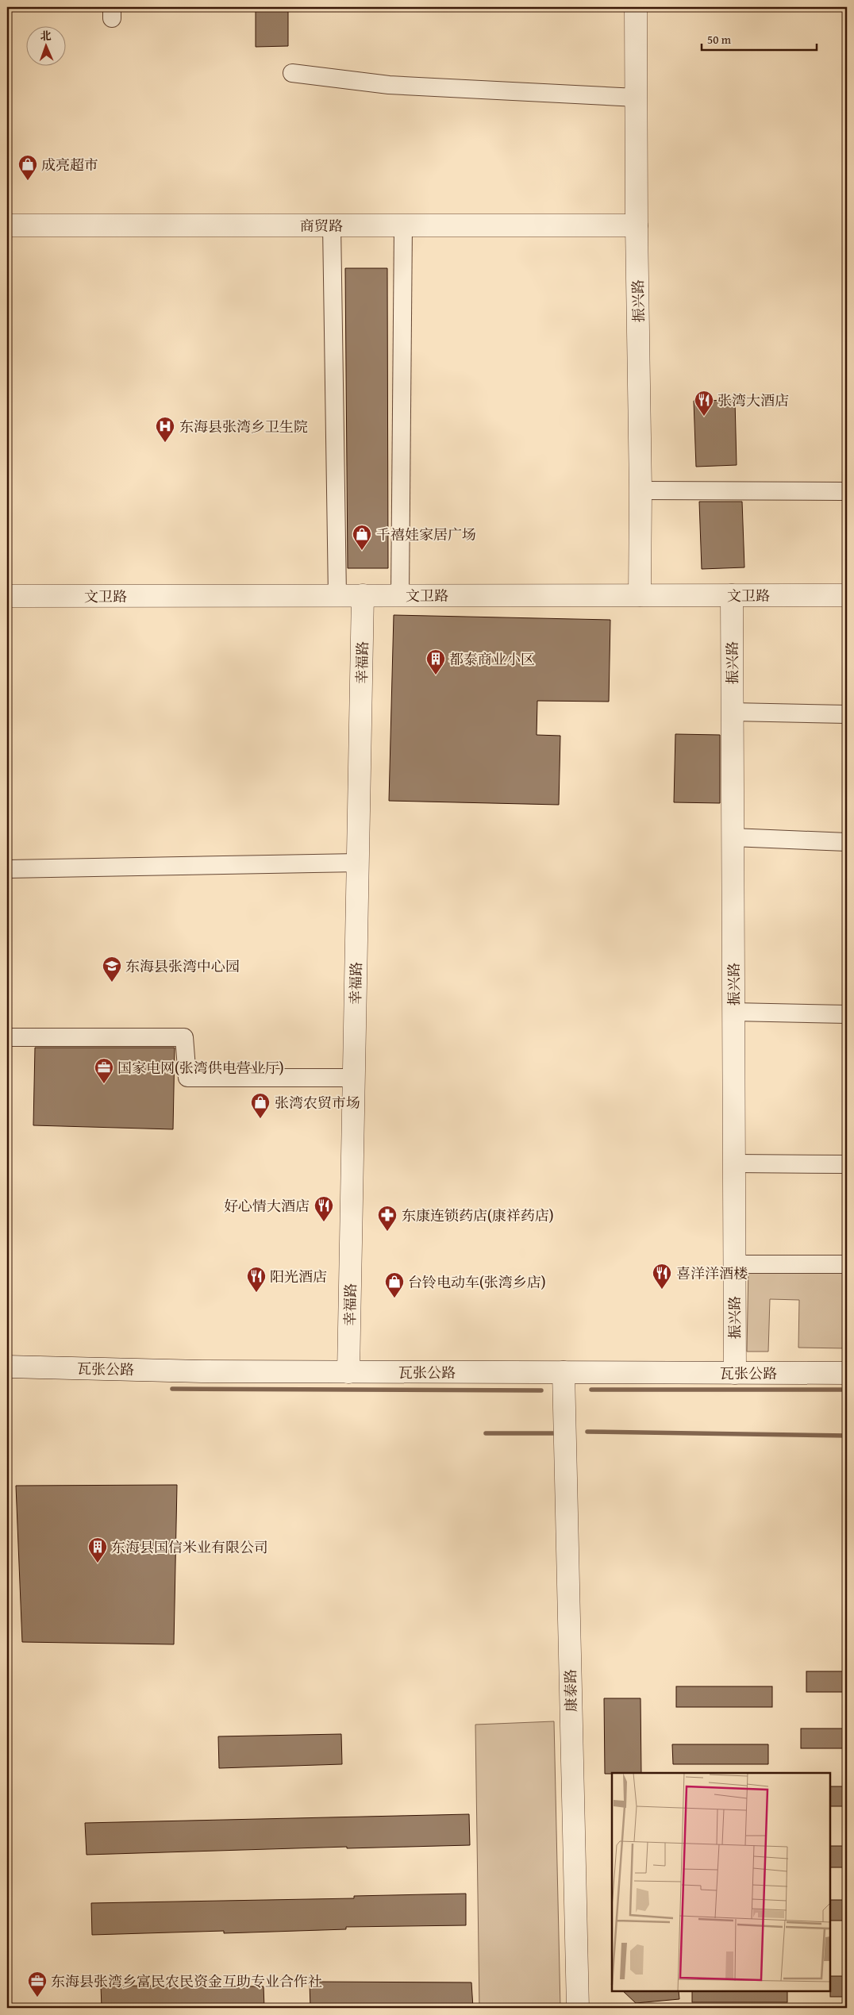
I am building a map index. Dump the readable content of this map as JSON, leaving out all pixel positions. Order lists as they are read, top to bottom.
{
  "streets": {
    "street": [
      "商贸路",
      "振兴路",
      "文卫路",
      "幸福路",
      "瓦张公路",
      "康泰路"
    ]
  },
  "crossings": [
    ["商贸路", "振兴路"],
    ["振兴路", "文卫路"],
    ["振兴路", "瓦张公路"],
    ["文卫路", "幸福路"],
    ["幸福路", "瓦张公路"],
    ["瓦张公路", "康泰路"]
  ],
  "places": {
    "shop": [
      "成亮超市",
      "千禧娃家居广场",
      "张湾农贸市场",
      "台铃电动车(张湾乡店)"
    ],
    "restaurant": [
      "张湾大酒店",
      "好心情大酒店",
      "喜洋洋酒楼",
      "阳光酒店"
    ],
    "hospital": ["东海县张湾乡卫生院"],
    "building": ["都泰商业小区", "东海县国信米业有限公司"],
    "school or university": ["东海县张湾中心园"],
    "office": ["国家电网(张湾供电营业厅)", "东海县张湾乡富民农民资金互助专业合作社"],
    "pharmacy": ["东康连锁药店(康祥药店)"]
  },
  "scale_bar": "50 m",
  "north": "top"
}
